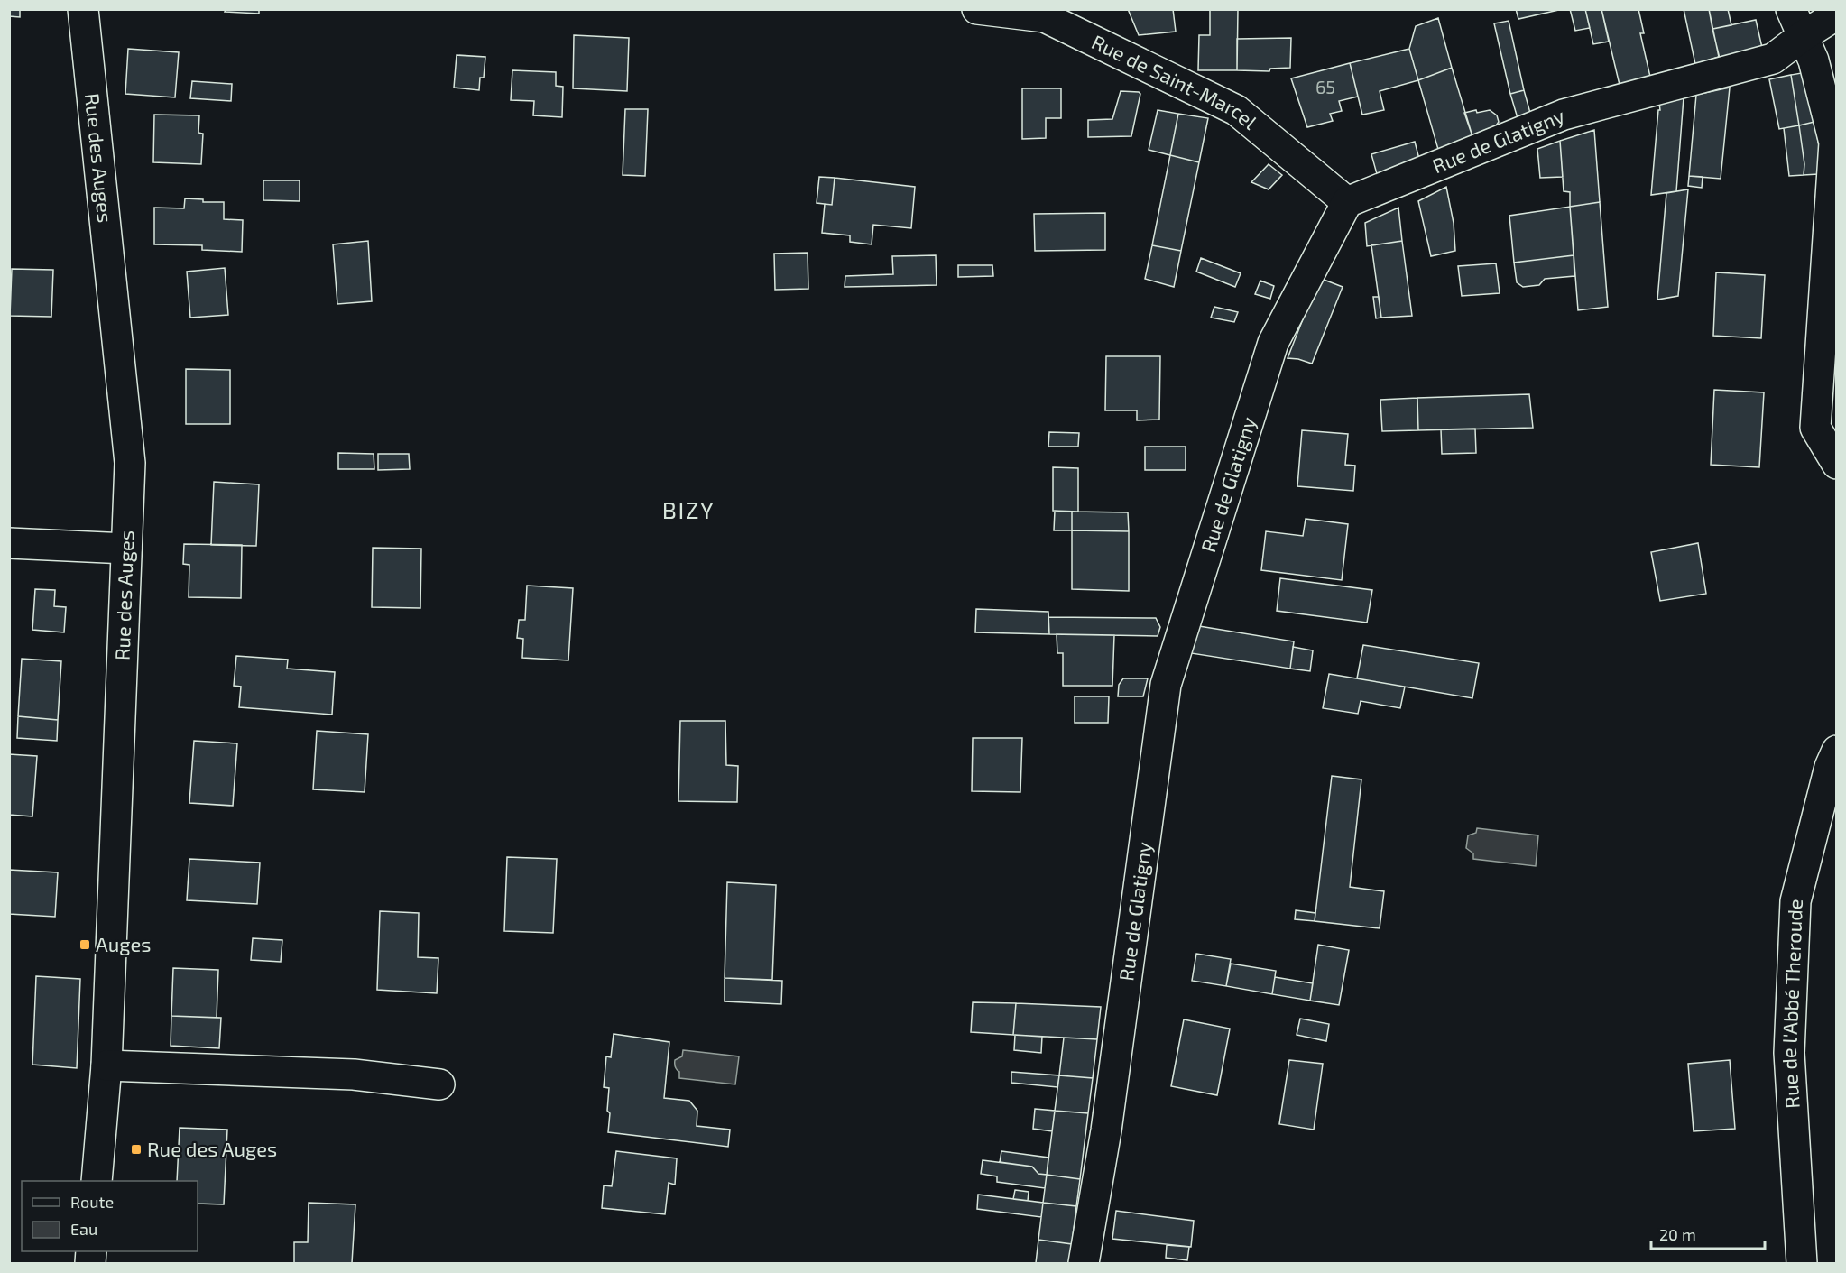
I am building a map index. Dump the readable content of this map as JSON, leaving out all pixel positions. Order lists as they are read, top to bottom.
{
  "streets": {
    "street": [
      "Rue de Saint-Marcel",
      "Rue de Glatigny",
      "Rue des Auges",
      "Rue de l'Abbé Theroude"
    ]
  },
  "crossings": [
    ["Rue de Saint-Marcel", "Rue de Glatigny"]
  ],
  "districts": ["BIZY"],
  "places": {
    "transit": ["Auges", "Rue des Auges"]
  },
  "house_numbers": ["65"],
  "legend": ["Route", "Eau"],
  "scale_bar": "20 m"
}
